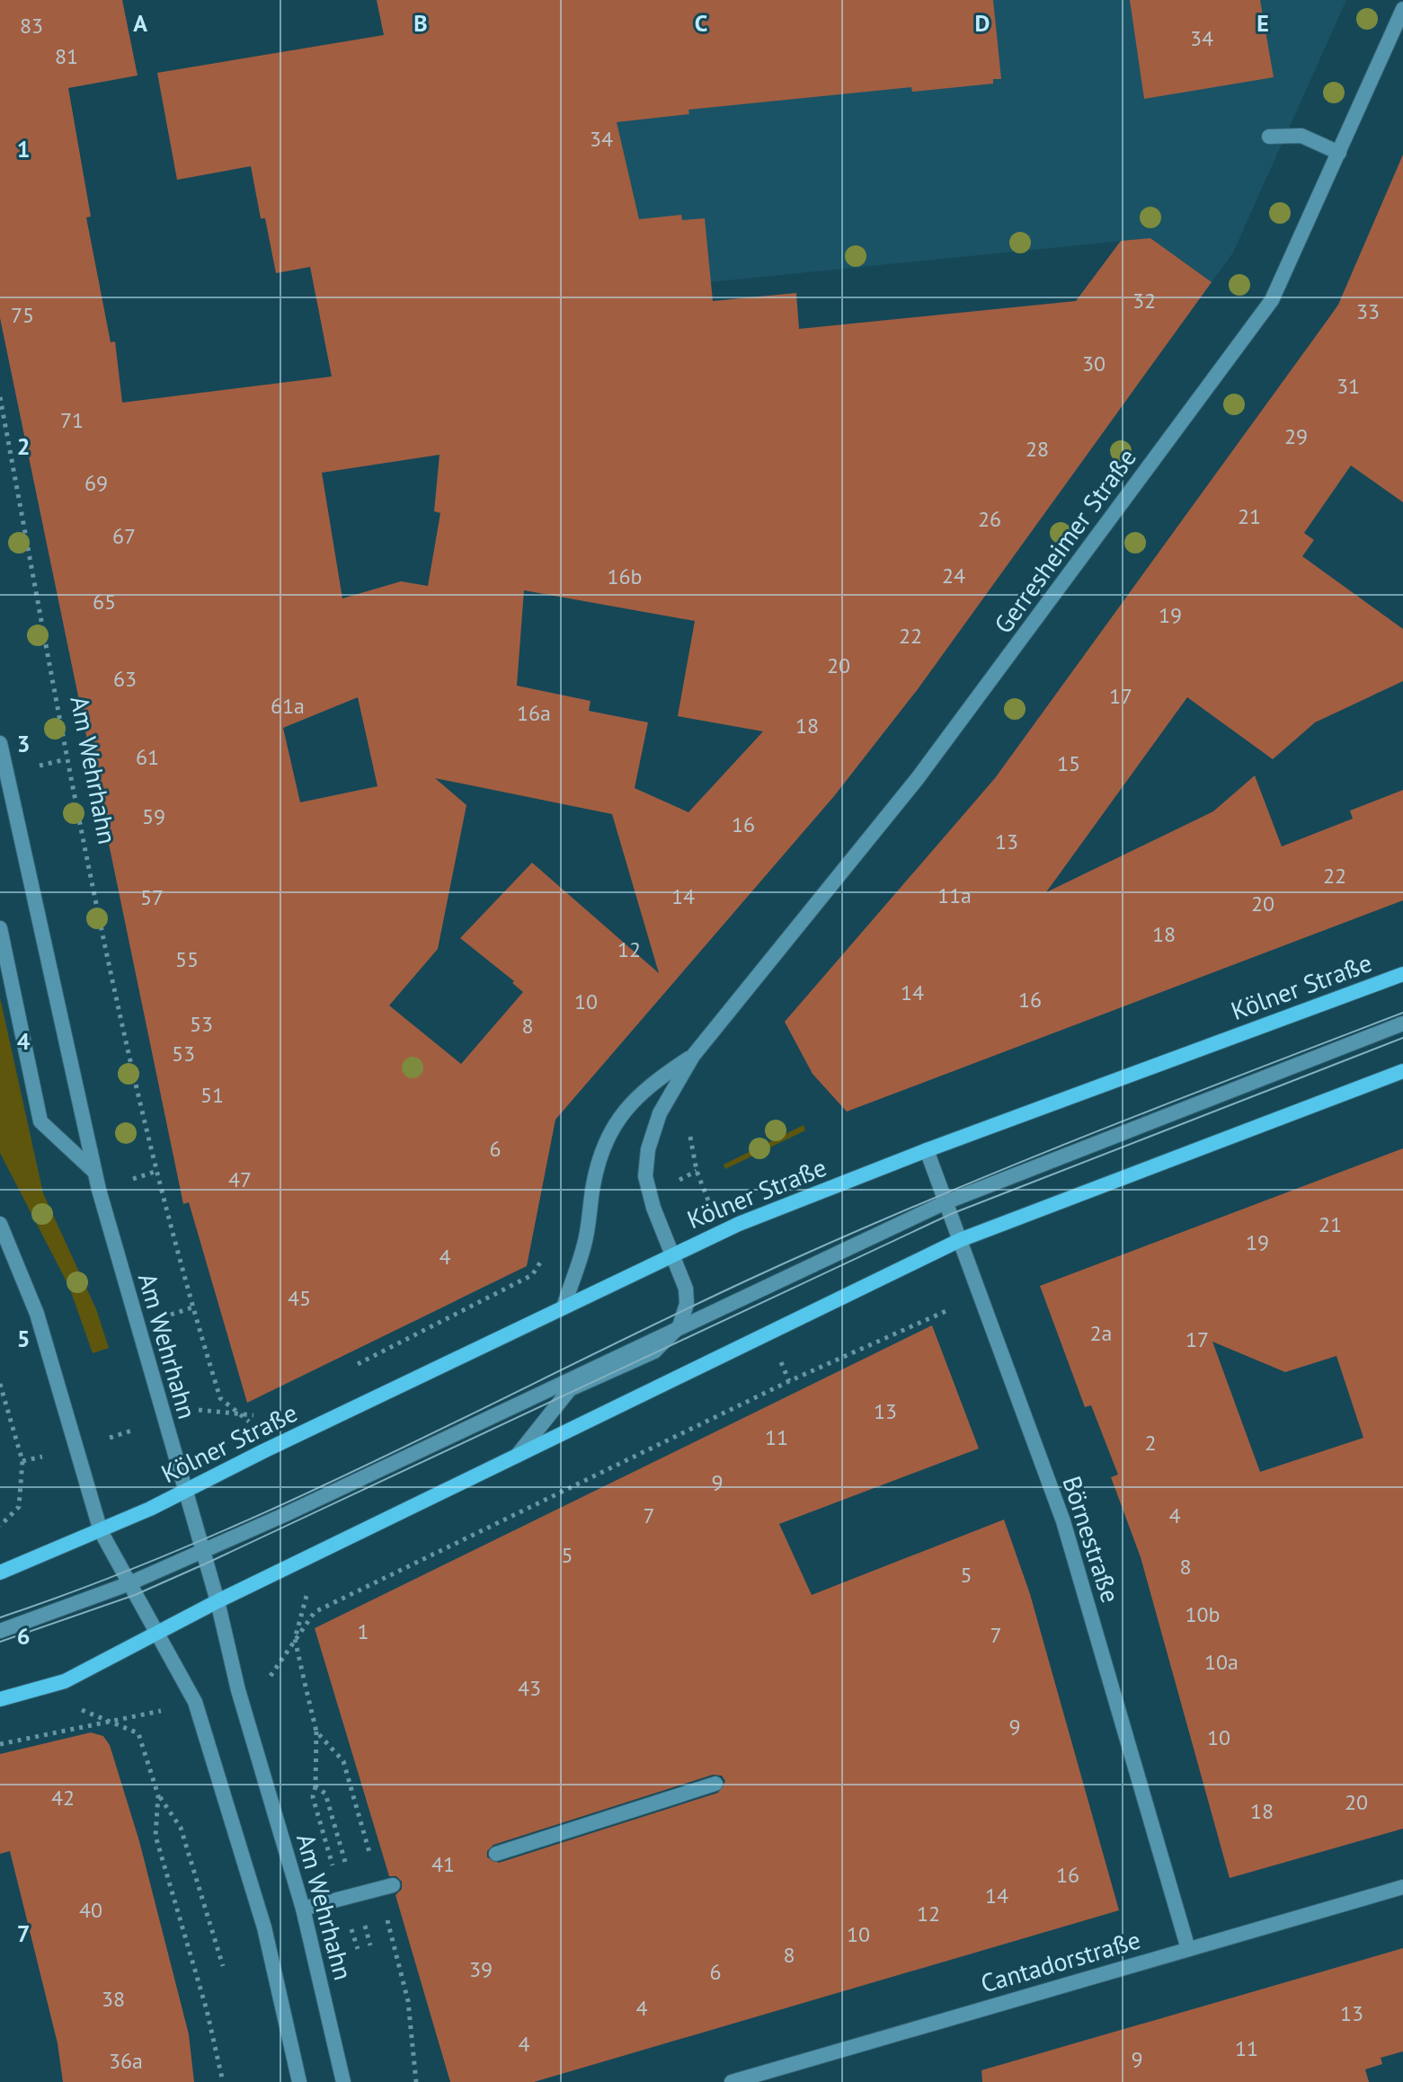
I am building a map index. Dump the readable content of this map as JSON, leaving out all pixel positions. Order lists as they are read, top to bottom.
{
  "streets": {
    "main road": ["Kölner Straße"],
    "street": [
      "Gerresheimer Straße",
      "Am Wehrhahn",
      "Börnestraße",
      "Cantadorstraße"
    ]
  },
  "crossings": [
    ["Gerresheimer Straße", "Kölner Straße"],
    ["Am Wehrhahn", "Kölner Straße"],
    ["Kölner Straße", "Börnestraße"],
    ["Börnestraße", "Cantadorstraße"]
  ],
  "house_numbers": [
    "83",
    "34",
    "81",
    "34",
    "32",
    "33",
    "75",
    "30",
    "31",
    "71",
    "29",
    "28",
    "69",
    "21",
    "26",
    "67",
    "24",
    "16b",
    "65",
    "19",
    "22",
    "20",
    "63",
    "17",
    "61a",
    "16a",
    "18",
    "61",
    "15",
    "59",
    "16",
    "13",
    "22",
    "11a",
    "14",
    "57",
    "20",
    "18",
    "12",
    "55",
    "14",
    "16",
    "10",
    "53",
    "8",
    "53",
    "51",
    "6",
    "47",
    "21",
    "19",
    "4",
    "45",
    "2a",
    "17",
    "13",
    "11",
    "2",
    "9",
    "7",
    "4",
    "5",
    "8",
    "5",
    "10b",
    "1",
    "7",
    "10a",
    "43",
    "9",
    "10",
    "42",
    "20",
    "18",
    "41",
    "16",
    "14",
    "40",
    "12",
    "10",
    "8",
    "39",
    "6",
    "38",
    "4",
    "13",
    "4",
    "11",
    "9",
    "36a"
  ],
  "grid": {
    "columns": [
      "A",
      "B",
      "C",
      "D",
      "E"
    ],
    "rows": [
      "1",
      "2",
      "3",
      "4",
      "5",
      "6",
      "7"
    ]
  }
}
